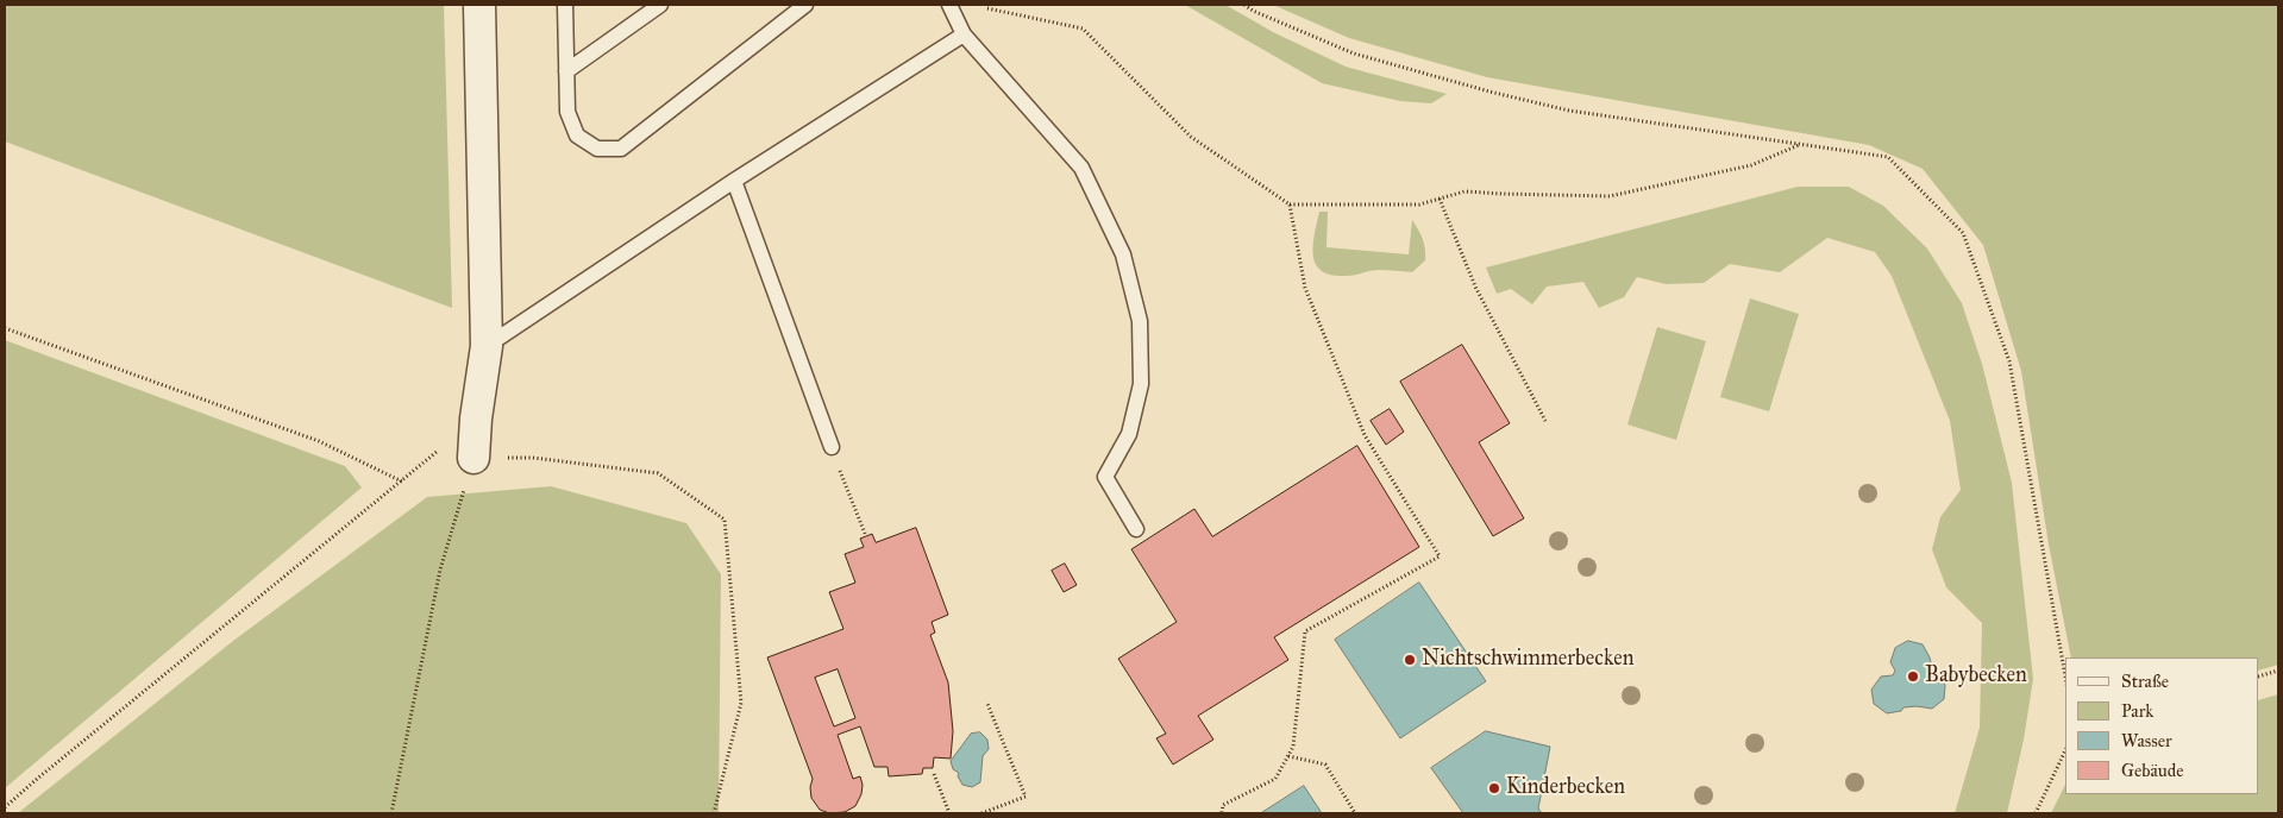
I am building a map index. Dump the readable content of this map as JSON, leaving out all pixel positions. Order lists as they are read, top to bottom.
{
  "places": ["Nichtschwimmerbecken", "Babybecken", "Kinderbecken"],
  "legend": [
    "Straße",
    "Park",
    "Wasser",
    "Gebäude"
  ]
}
